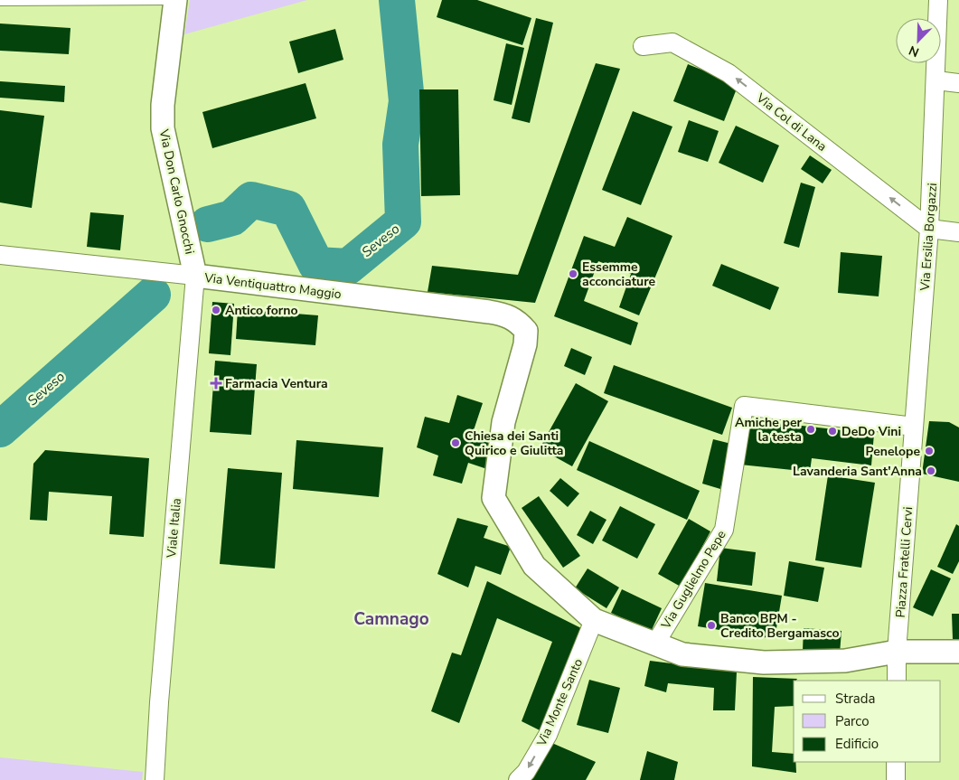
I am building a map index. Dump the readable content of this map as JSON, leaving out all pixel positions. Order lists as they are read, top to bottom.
{
  "streets": {
    "street": [
      "Via Col di Lana",
      "Via Don Carlo Gnocchi",
      "Via Ersilia Borgazzi",
      "Via Ventiquattro Maggio",
      "Viale Italia",
      "Piazza Fratelli Cervi",
      "Via Guglielmo Pepe",
      "Via Monte Santo"
    ]
  },
  "crossings": [
    ["Via Col di Lana", "Via Ersilia Borgazzi"],
    ["Via Don Carlo Gnocchi", "Via Ventiquattro Maggio"],
    ["Via Don Carlo Gnocchi", "Viale Italia"],
    ["Via Ersilia Borgazzi", "Piazza Fratelli Cervi"],
    ["Via Ersilia Borgazzi", "Via Guglielmo Pepe"],
    ["Via Ventiquattro Maggio", "Viale Italia"],
    ["Via Ventiquattro Maggio", "Via Monte Santo"]
  ],
  "one_way": ["Via Col di Lana", "Via Monte Santo"],
  "districts": ["Camnago"],
  "water": ["Seveso"],
  "places": {
    "other": [
      "Essemme acconciature",
      "Antico forno",
      "Amiche per la testa",
      "DeDo Vini",
      "Chiesa dei Santi Quirico e Giulitta",
      "Penelope",
      "Lavanderia Sant'Anna",
      "Banco BPM - Credito Bergamasco"
    ],
    "health": ["Farmacia Ventura"]
  },
  "legend": ["Strada", "Parco", "Edificio"],
  "north": "bottom left"
}
